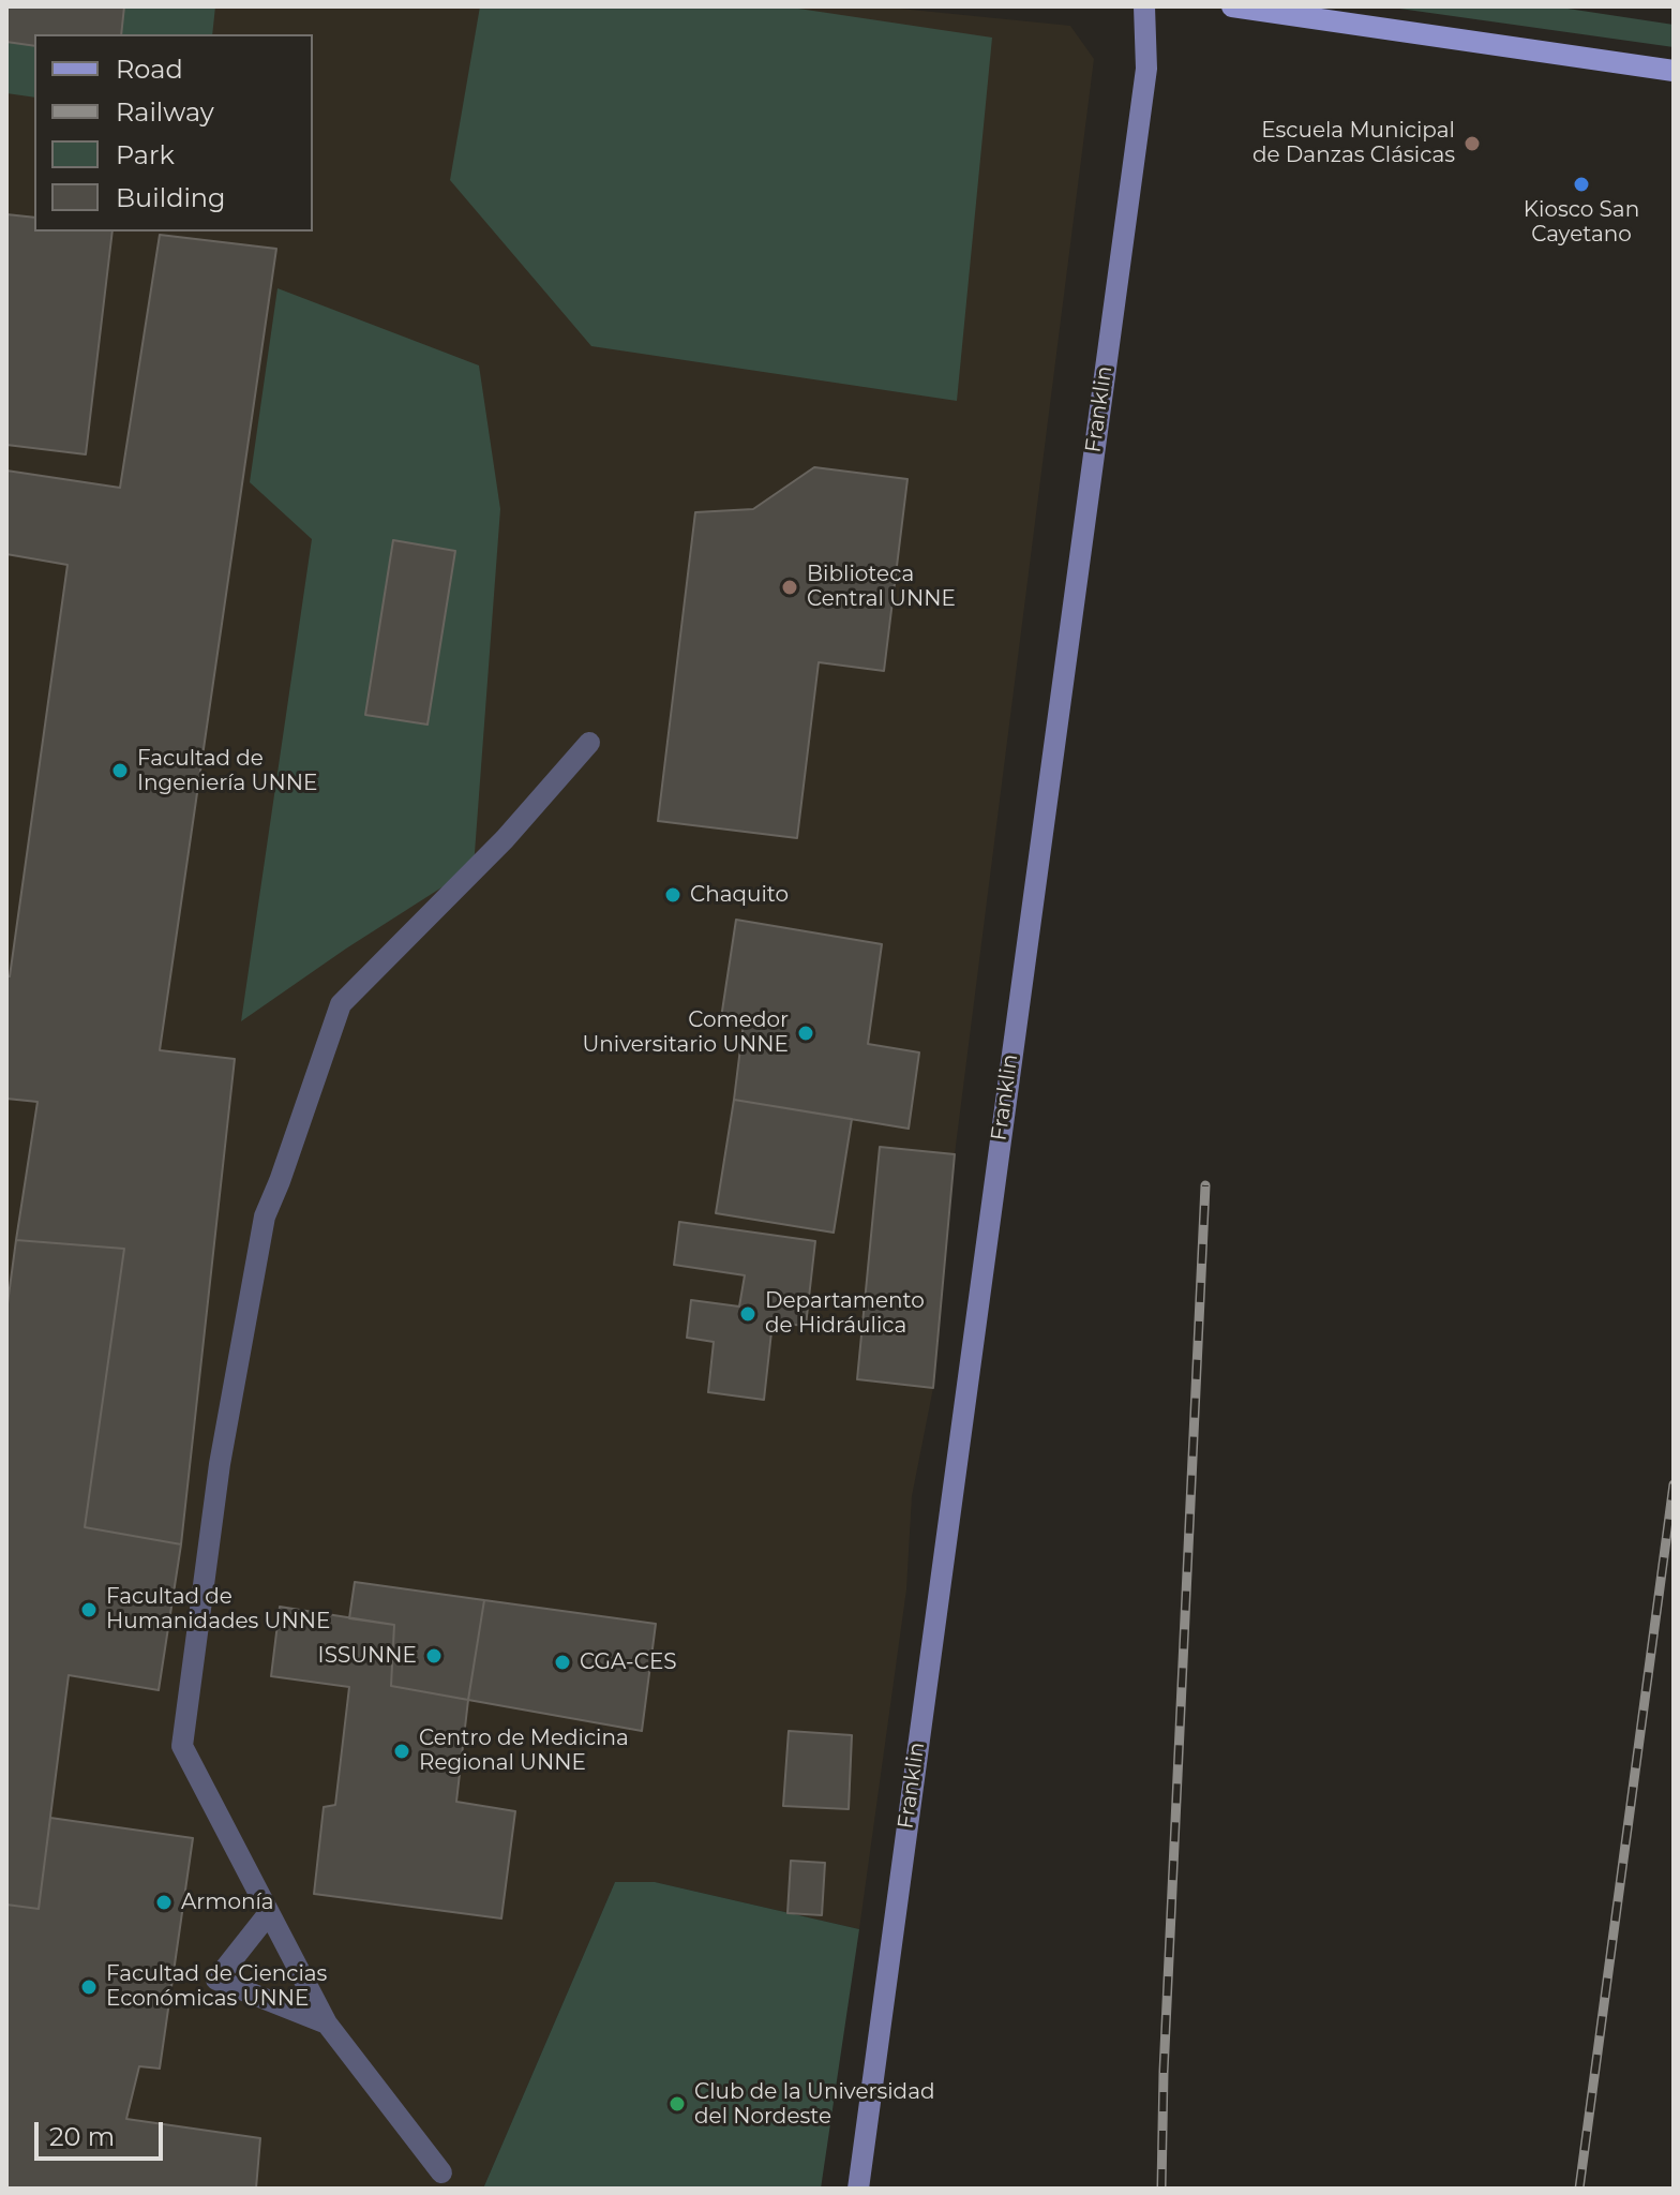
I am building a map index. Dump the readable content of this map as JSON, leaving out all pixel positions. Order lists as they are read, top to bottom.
{
  "streets": {
    "street": ["Franklin"]
  },
  "places": [
    "Escuela Municipal de Danzas Clásicas",
    "Kiosco San Cayetano",
    "Biblioteca Central UNNE",
    "Facultad de Ingeniería UNNE",
    "Chaquito",
    "Comedor Universitario UNNE",
    "Departamento de Hidráulica",
    "Facultad de Humanidades UNNE",
    "ISSUNNE",
    "CGA-CES",
    "Centro de Medicina Regional UNNE",
    "Armonía",
    "Facultad de Ciencias Económicas UNNE",
    "Club de la Universidad del Nordeste"
  ],
  "legend": [
    "Road",
    "Railway",
    "Park",
    "Building"
  ],
  "scale_bar": "20 m"
}
